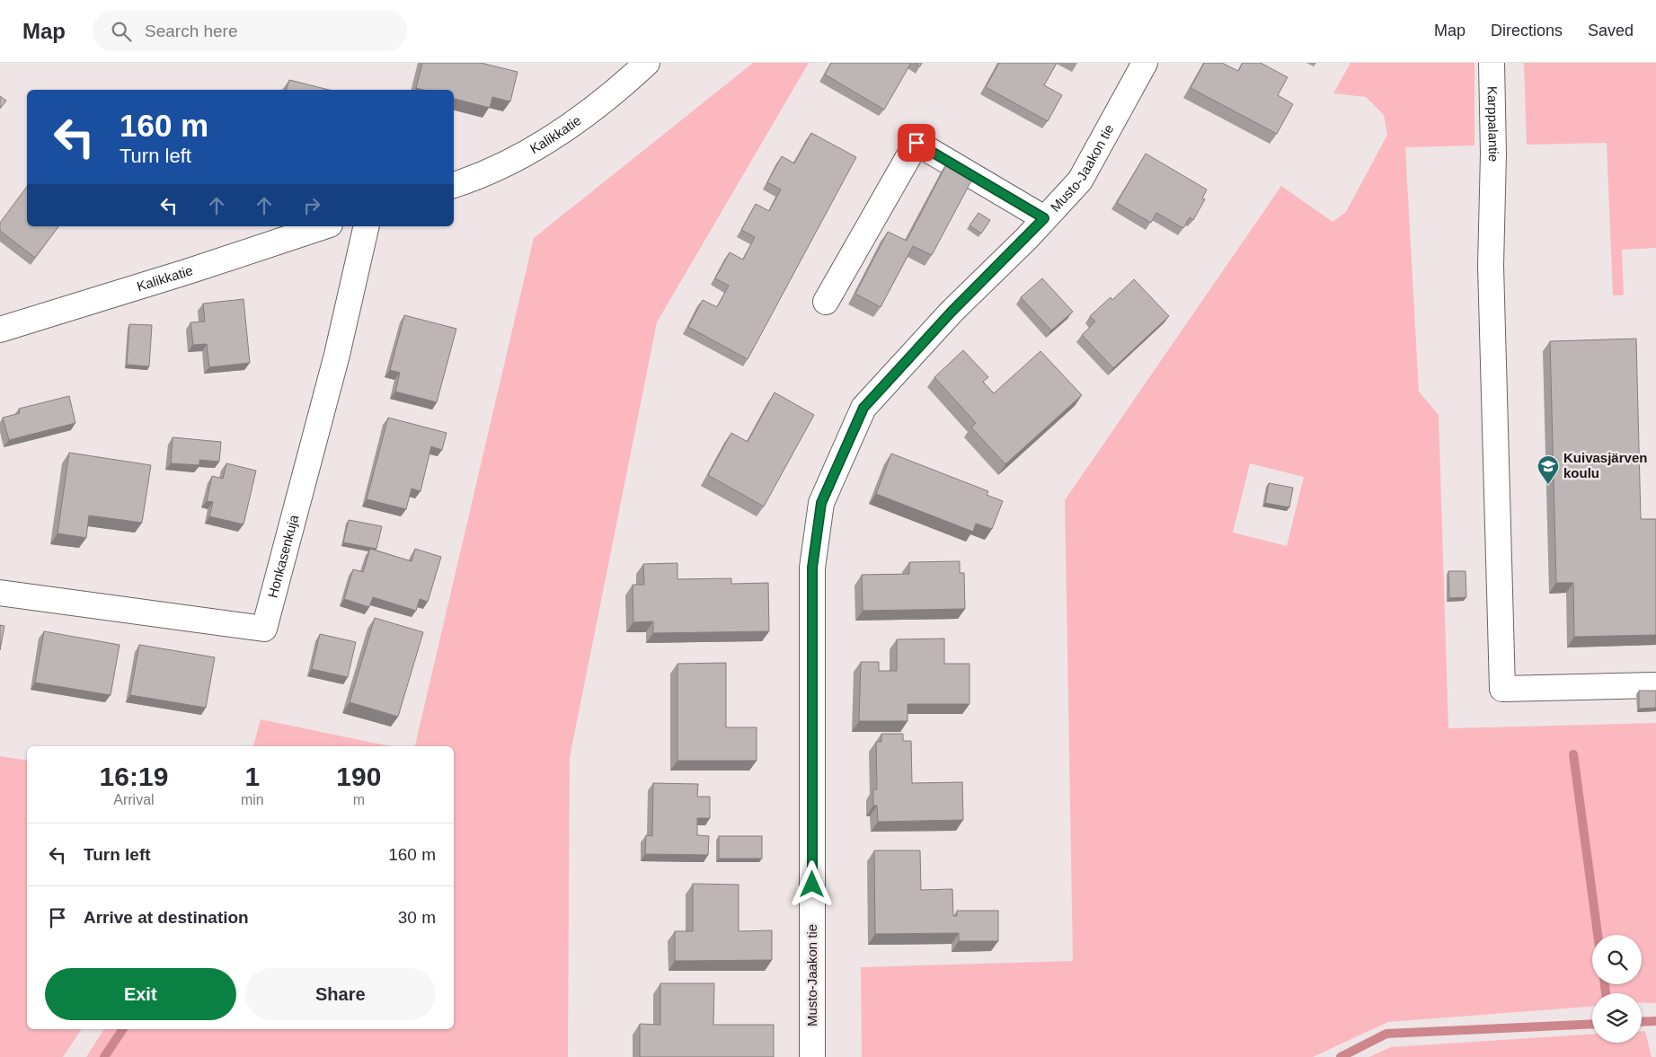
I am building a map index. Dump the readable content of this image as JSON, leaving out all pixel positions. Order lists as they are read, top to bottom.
{
  "streets": {
    "street": [
      "Karppalantie",
      "Kalikkatie",
      "Musto-Jaakon tie",
      "Honkasenkuja"
    ]
  },
  "places": {
    "school or university": ["Kuivasjärven koulu"]
  },
  "page": {
    "header": "Map",
    "search": "Search here",
    "nav": ["Map", "Directions", "Saved"],
    "turn": ["160 m", "Turn left"],
    "eta": [
      "16:19",
      "Arrival",
      "1",
      "min",
      "190",
      "m"
    ],
    "list": [
      {
        "name": "Turn left",
        "value": "160 m"
      },
      {
        "name": "Arrive at destination",
        "value": "30 m"
      }
    ],
    "buttons": ["Exit", "Share"]
  }
}
